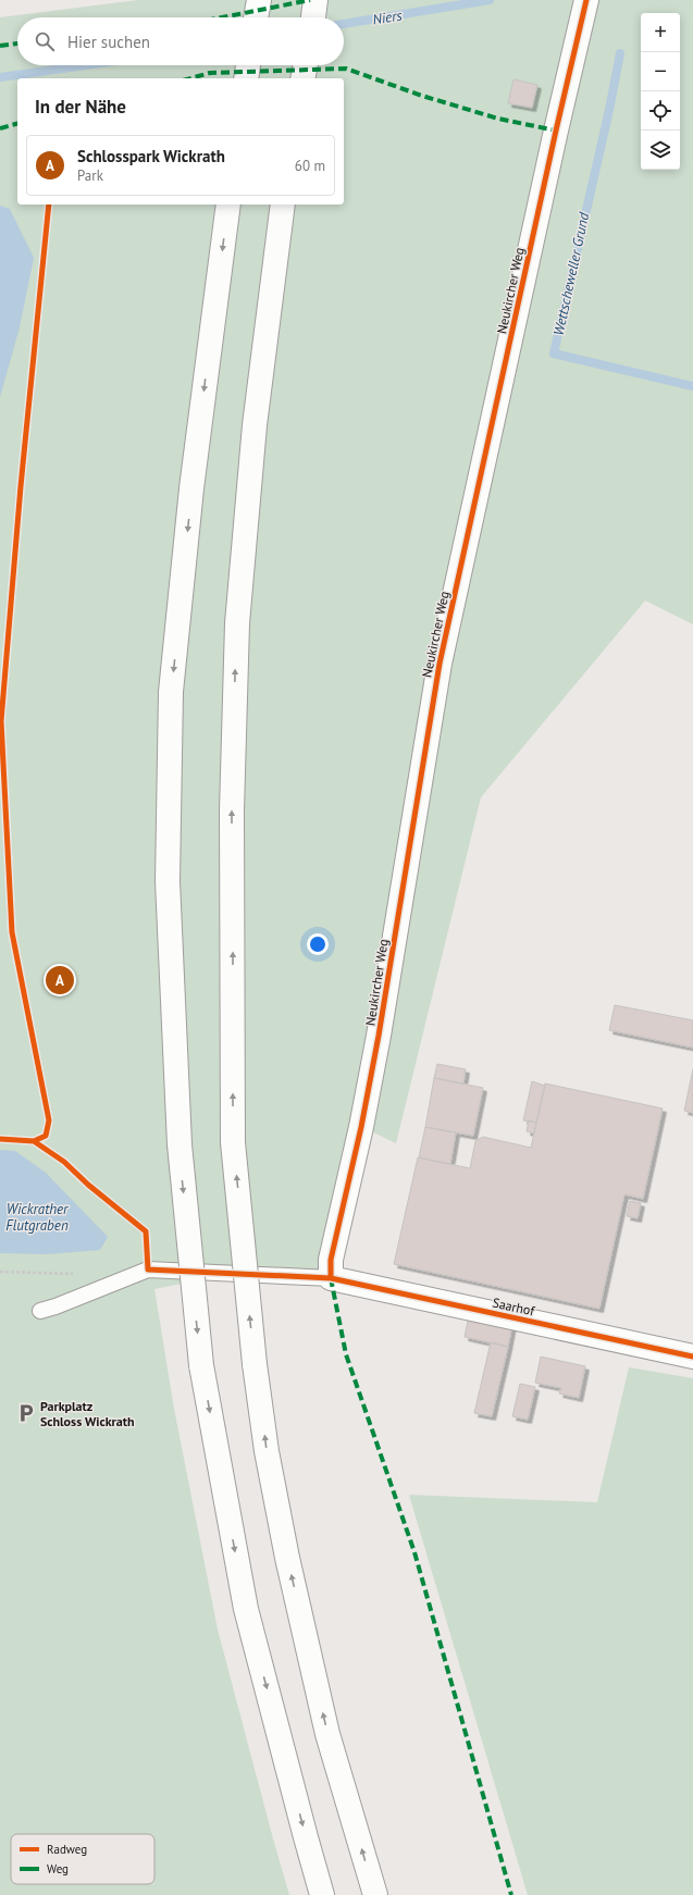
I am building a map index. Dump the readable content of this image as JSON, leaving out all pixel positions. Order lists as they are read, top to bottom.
{
  "streets": {
    "main road": ["Neukircher Weg", "Saarhof"]
  },
  "crossings": [
    ["Neukircher Weg", "Saarhof"]
  ],
  "water": ["Niers", "Wettscheweller Grund", "Wickrather Flutgraben"],
  "places": {
    "parking": ["Parkplatz Schloss Wickrath"]
  },
  "legend": ["Radweg", "Weg"],
  "page": {
    "map_buttons": ["+", "−"],
    "search": "Hier suchen",
    "heading": "In der Nähe",
    "list": [
      {
        "mark": "A",
        "name": "Schlosspark Wickrath",
        "note": "Park",
        "value": "60 m"
      }
    ],
    "pins": "A"
  }
}
